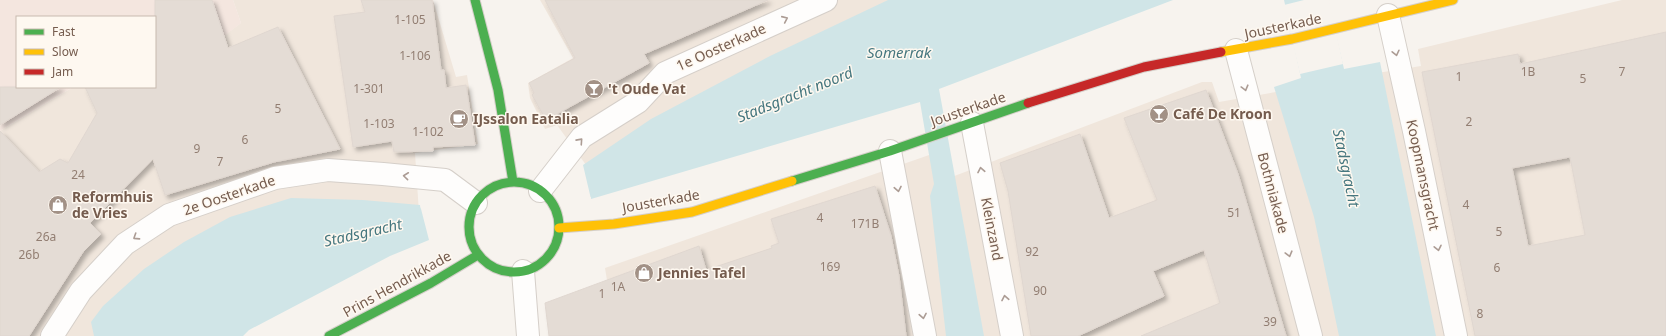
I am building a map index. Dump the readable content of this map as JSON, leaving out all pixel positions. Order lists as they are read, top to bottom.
{
  "streets": {
    "main road": ["Jousterkade", "Prins Hendrikkade"],
    "street": [
      "1e Oosterkade",
      "Koopmansgracht",
      "Bothniakade",
      "2e Oosterkade",
      "Kleinzand"
    ]
  },
  "crossings": [
    ["Jousterkade", "1e Oosterkade"],
    ["Jousterkade", "Koopmansgracht"],
    ["Jousterkade", "Bothniakade"],
    ["Jousterkade", "2e Oosterkade"],
    ["Jousterkade", "Kleinzand"],
    ["Jousterkade", "Prins Hendrikkade"],
    ["1e Oosterkade", "2e Oosterkade"],
    ["1e Oosterkade", "Prins Hendrikkade"],
    ["2e Oosterkade", "Prins Hendrikkade"]
  ],
  "one_way": [
    "1e Oosterkade",
    "Koopmansgracht",
    "Bothniakade",
    "2e Oosterkade"
  ],
  "water": ["Somerrak", "Stadsgracht noord", "Stadsgracht"],
  "places": {
    "bar": ["'t Oude Vat", "Café De Kroon"],
    "cafe": ["IJssalon Eatalia"],
    "shop": ["Reformhuis de Vries", "Jennies Tafel"]
  },
  "house_numbers": [
    "1-105",
    "1-106",
    "1B",
    "7",
    "1",
    "5",
    "1-301",
    "5",
    "2",
    "1-103",
    "1-102",
    "6",
    "9",
    "7",
    "24",
    "4",
    "51",
    "4",
    "171B",
    "5",
    "26a",
    "92",
    "26b",
    "169",
    "6",
    "1A",
    "90",
    "1",
    "8",
    "39"
  ],
  "legend": ["Fast", "Slow", "Jam"]
}
